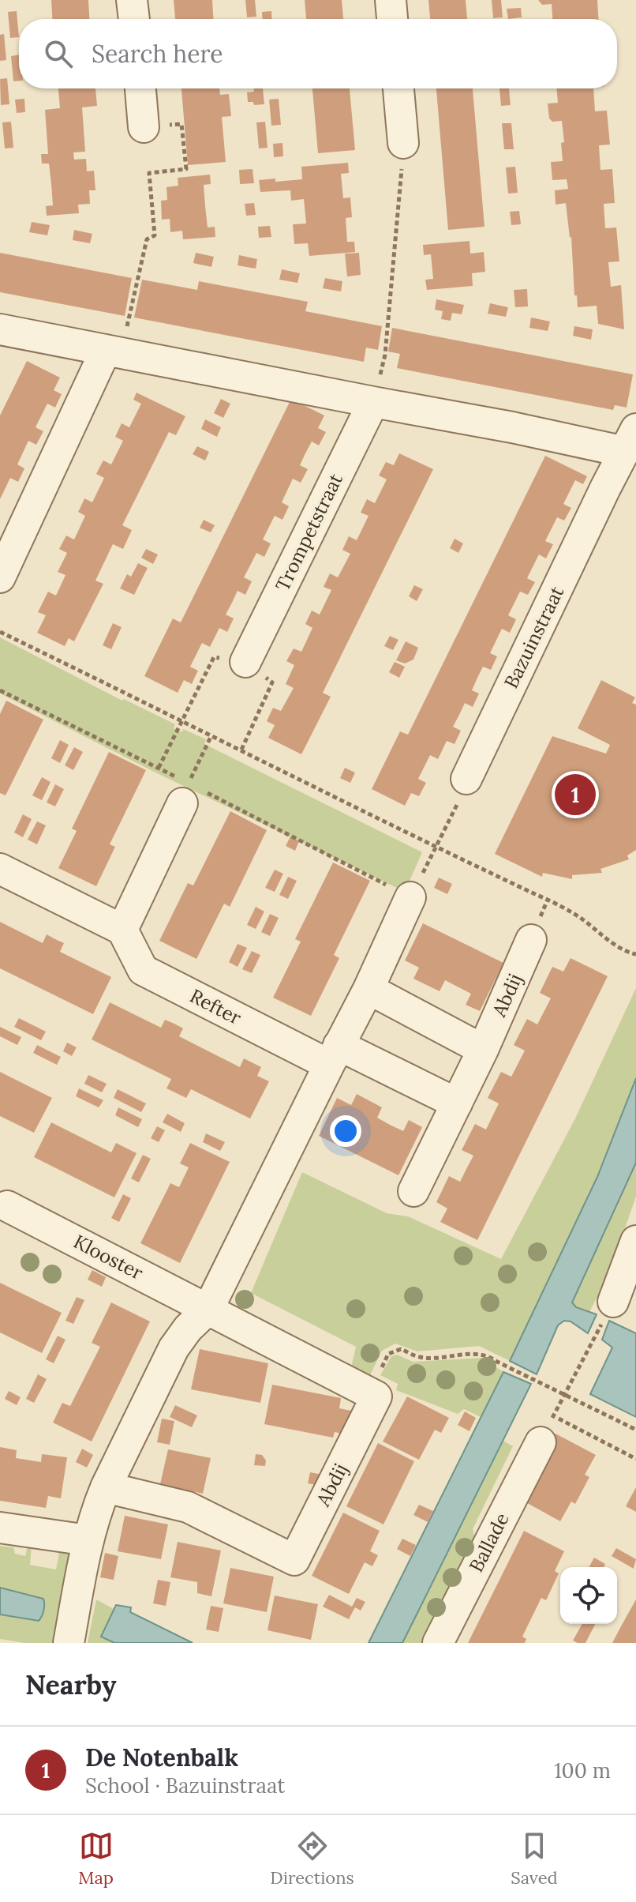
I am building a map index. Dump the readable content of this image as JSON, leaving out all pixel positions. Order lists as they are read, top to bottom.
{
  "streets": {
    "street": [
      "Trompetstraat",
      "Bazuinstraat",
      "Abdij",
      "Refter",
      "Klooster",
      "Ballade"
    ]
  },
  "page": {
    "search": "Search here",
    "pins": "1",
    "heading": "Nearby",
    "list": [
      {
        "mark": "1",
        "name": "De Notenbalk",
        "note": "School · Bazuinstraat",
        "value": "100 m"
      }
    ],
    "nav": ["Map", "Directions", "Saved"]
  }
}
